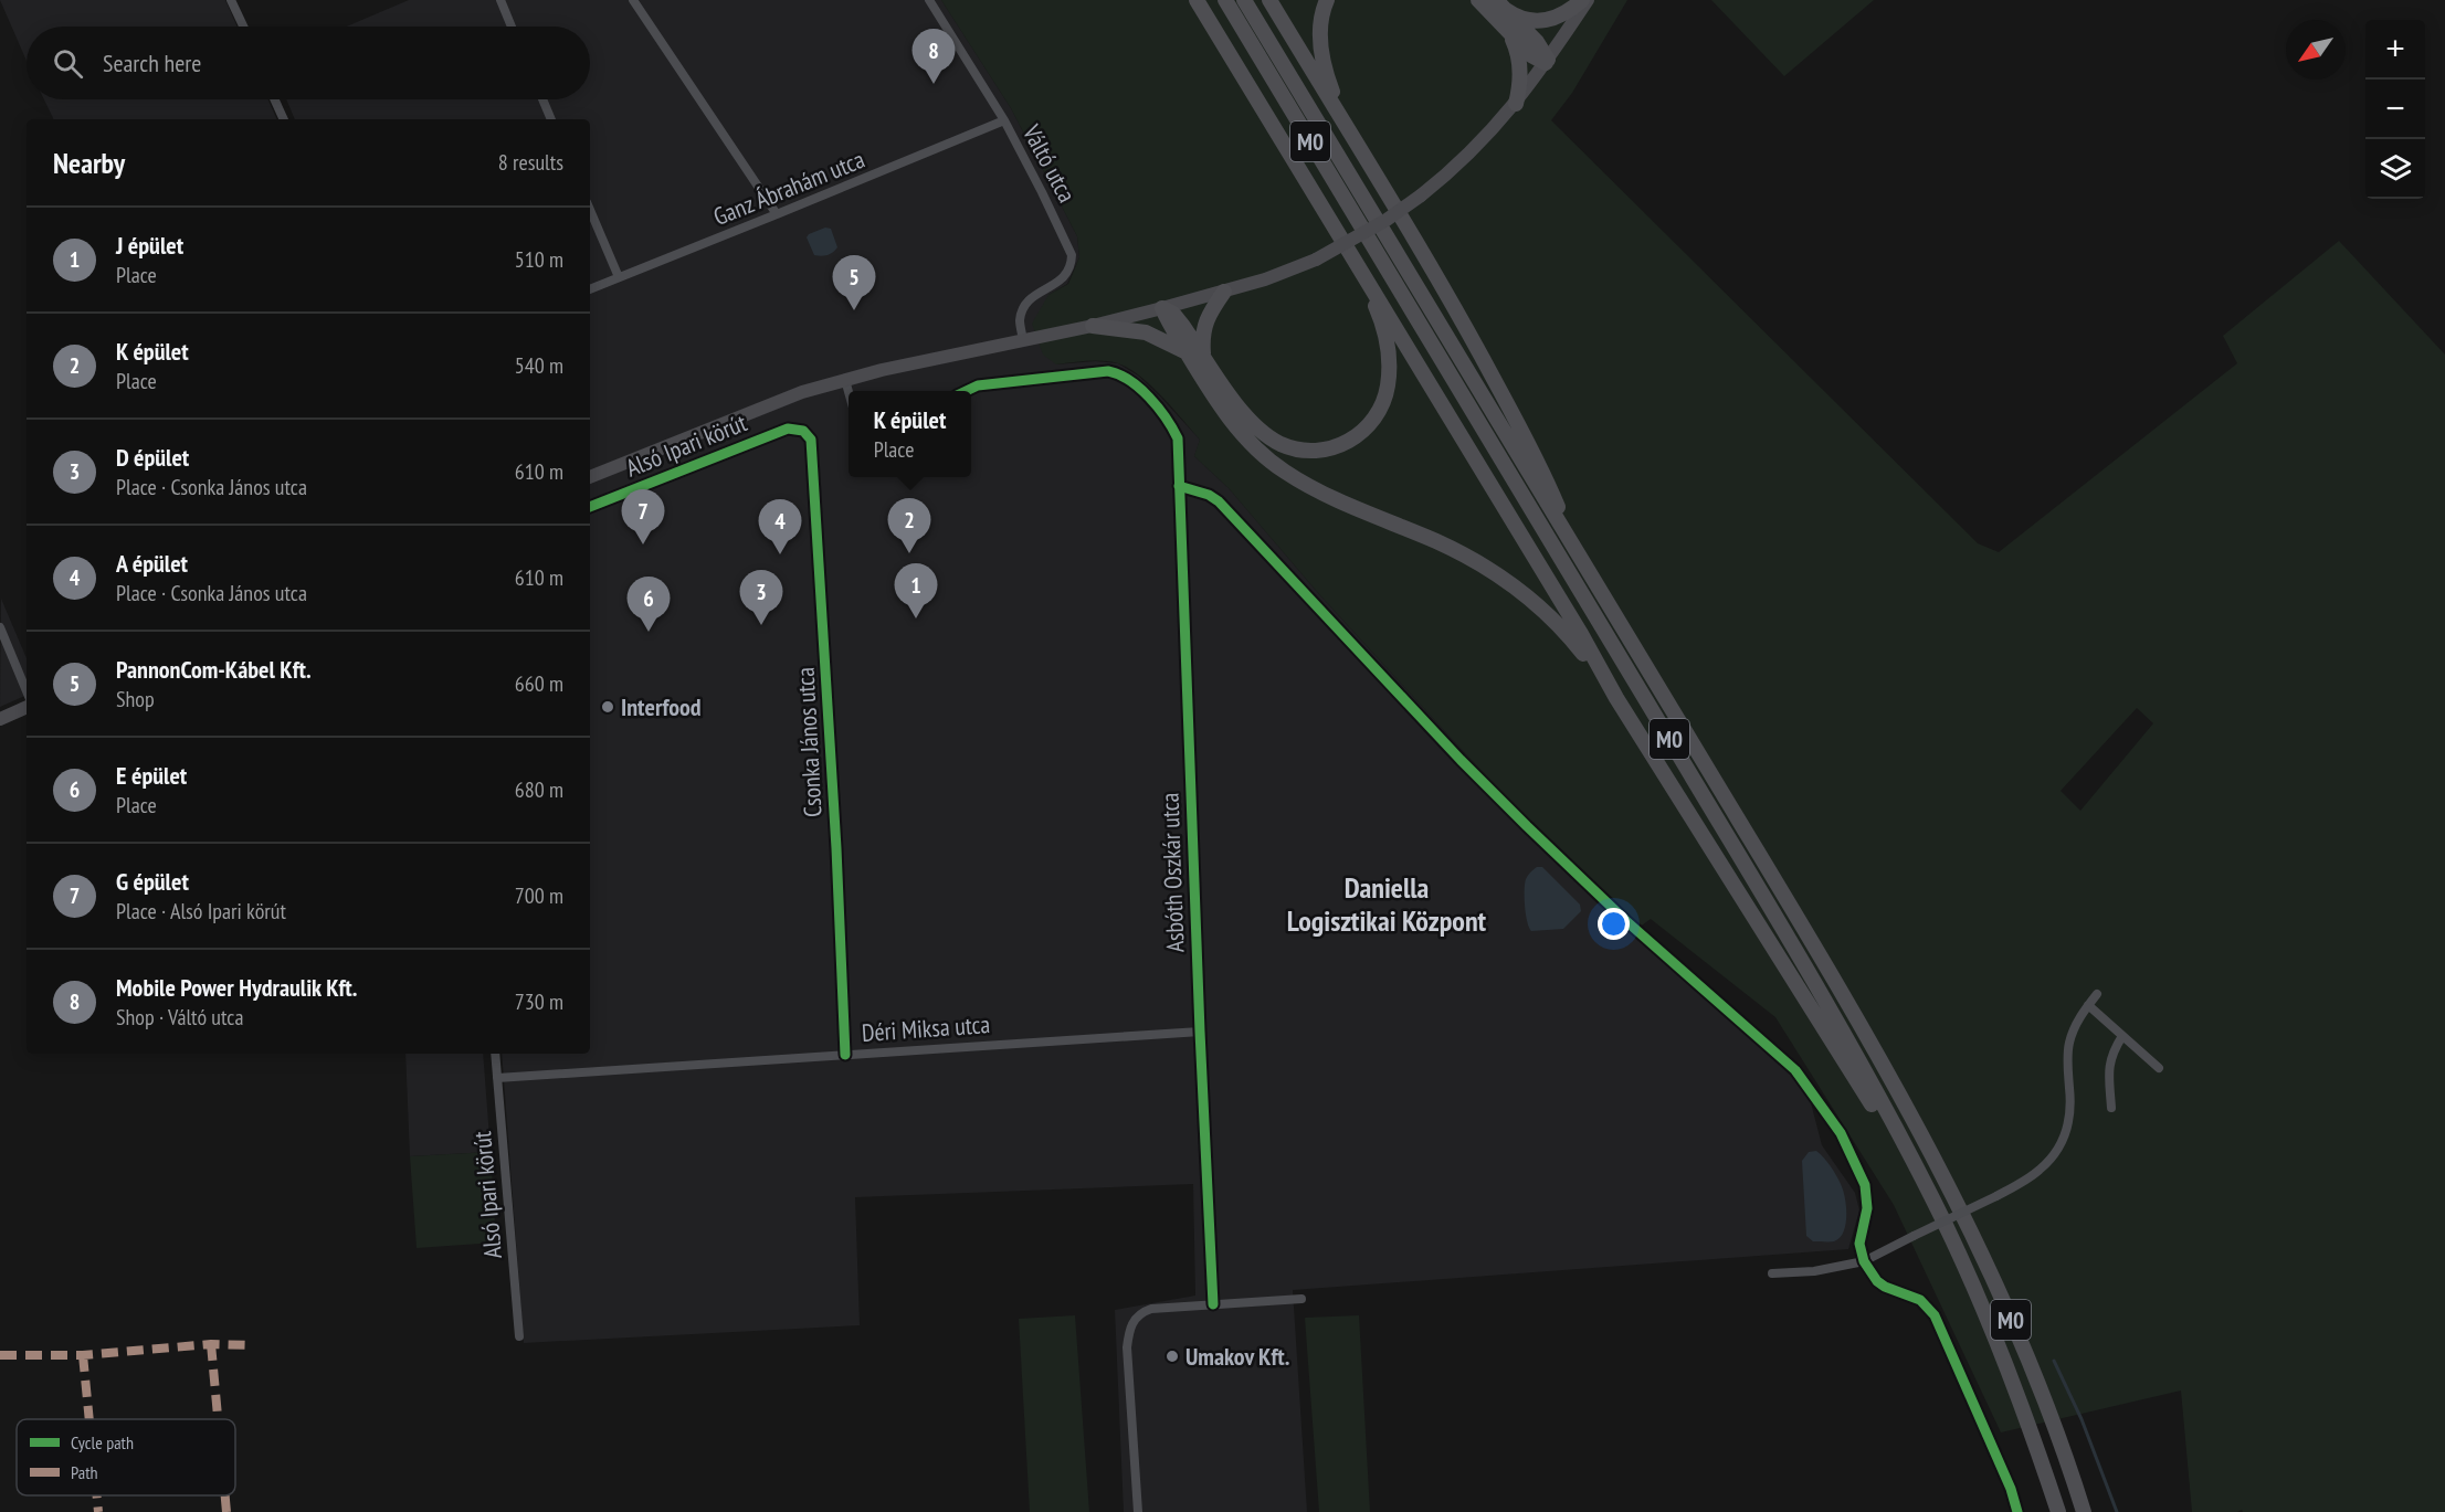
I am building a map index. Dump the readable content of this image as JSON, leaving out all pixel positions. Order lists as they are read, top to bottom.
{
  "streets": {
    "highway": ["M0"],
    "street": [
      "Váltó utca",
      "Ganz Ábrahám utca",
      "Alsó Ipari körút",
      "Csonka János utca",
      "Asbóth Oszkár utca",
      "Déri Miksa utca"
    ]
  },
  "crossings": [
    ["Váltó utca", "Ganz Ábrahám utca"],
    ["Alsó Ipari körút", "Csonka János utca"],
    ["Alsó Ipari körút", "Déri Miksa utca"],
    ["Csonka János utca", "Déri Miksa utca"],
    ["Asbóth Oszkár utca", "Déri Miksa utca"]
  ],
  "districts": ["Daniella Logisztikai Központ"],
  "places": ["Interfood", "Umakov Kft."],
  "legend": ["Cycle path", "Path"],
  "north": "bottom left",
  "page": {
    "map_buttons": ["+", "−"],
    "search": "Search here",
    "pins": [
      "8",
      "5",
      "7",
      "2",
      "4",
      "1",
      "3",
      "6"
    ],
    "heading": ["Nearby", "8 results"],
    "list": [
      {
        "mark": "1",
        "name": "J épület",
        "note": "Place",
        "value": "510 m"
      },
      {
        "mark": "2",
        "name": "K épület",
        "note": "Place",
        "value": "540 m"
      },
      {
        "mark": "3",
        "name": "D épület",
        "note": "Place · Csonka János utca",
        "value": "610 m"
      },
      {
        "mark": "4",
        "name": "A épület",
        "note": "Place · Csonka János utca",
        "value": "610 m"
      },
      {
        "mark": "5",
        "name": "PannonCom-Kábel Kft.",
        "note": "Shop",
        "value": "660 m"
      },
      {
        "mark": "6",
        "name": "E épület",
        "note": "Place",
        "value": "680 m"
      },
      {
        "mark": "7",
        "name": "G épület",
        "note": "Place · Alsó Ipari körút",
        "value": "700 m"
      },
      {
        "mark": "8",
        "name": "Mobile Power Hydraulik Kft.",
        "note": "Shop · Váltó utca",
        "value": "730 m"
      }
    ],
    "popup": ["K épület", "Place"]
  }
}
